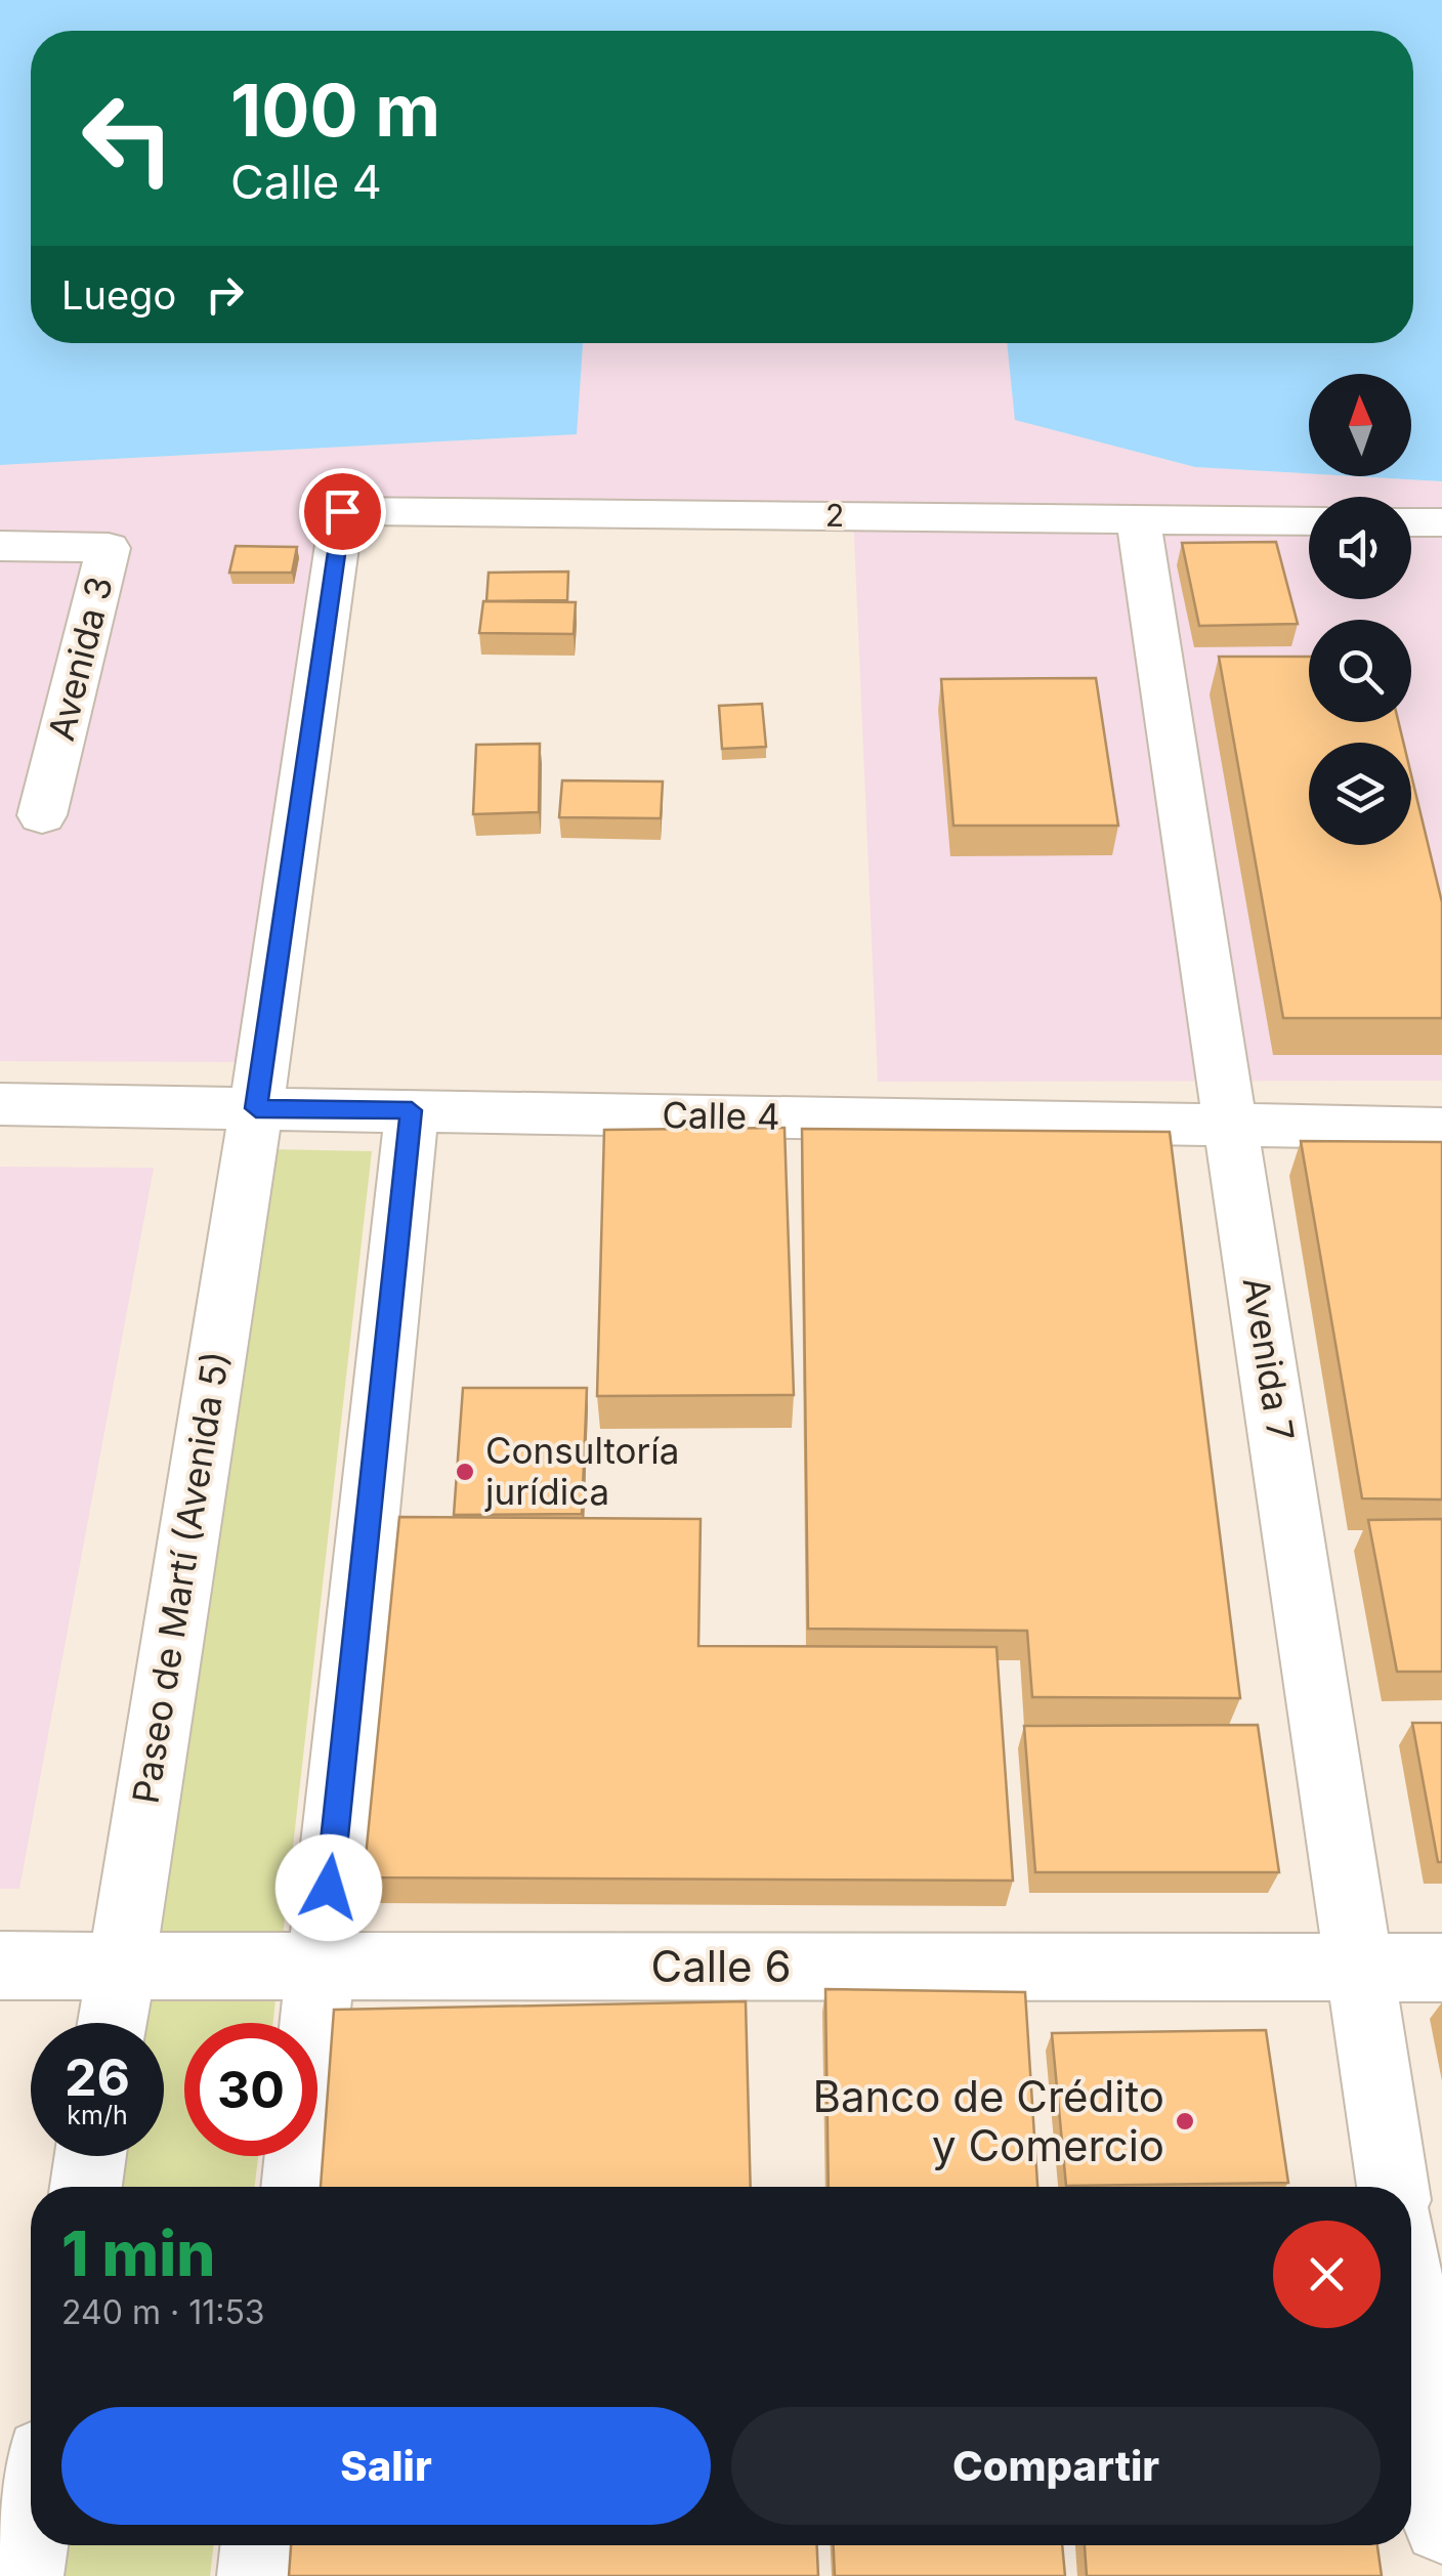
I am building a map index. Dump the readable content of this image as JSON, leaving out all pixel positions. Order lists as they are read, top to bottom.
{
  "streets": {
    "street": [
      "2",
      "Avenida 3",
      "Calle 4",
      "Avenida 7",
      "Paseo de Martí (Avenida 5)",
      "Calle 6"
    ]
  },
  "crossings": [
    ["2", "Avenida 7"],
    ["2", "Paseo de Martí (Avenida 5)"],
    ["Calle 4", "Avenida 7"],
    ["Calle 4", "Paseo de Martí (Avenida 5)"],
    ["Avenida 7", "Calle 6"],
    ["Paseo de Martí (Avenida 5)", "Calle 6"]
  ],
  "places": ["Consultoría jurídica", "Banco de Crédito y Comercio"],
  "north": "top",
  "page": {
    "turn": ["100 m", "Calle 4"],
    "then": "Luego",
    "speed": "26 km/h",
    "limit": "30",
    "heading": ["1 min", "240 m · 11:53"],
    "buttons": ["Salir", "Compartir"]
  }
}
